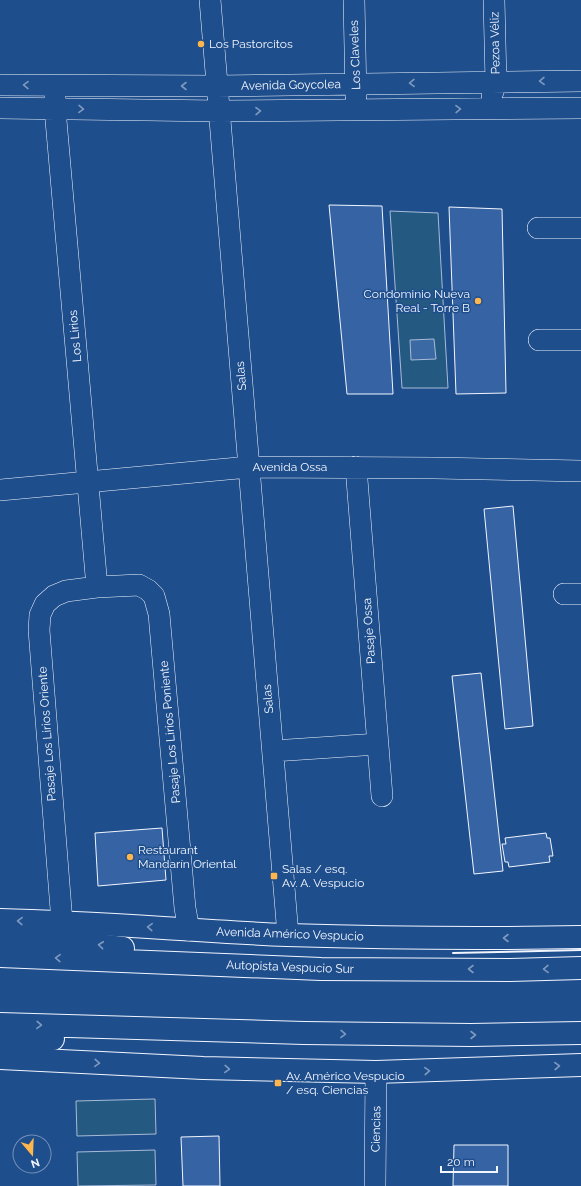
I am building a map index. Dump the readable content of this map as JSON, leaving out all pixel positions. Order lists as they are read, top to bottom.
{
  "streets": {
    "main road": ["Avenida Américo Vespucio", "Autopista Vespucio Sur"],
    "street": [
      "Pezoa Véliz",
      "Los Claveles",
      "Avenida Goycolea",
      "Los Lirios",
      "Salas",
      "Avenida Ossa",
      "Pasaje Ossa",
      "Pasaje Los Lirios Poniente",
      "Pasaje Los Lirios Oriente",
      "Ciencias"
    ]
  },
  "crossings": [
    ["Pezoa Véliz", "Avenida Goycolea"],
    ["Los Claveles", "Avenida Goycolea"],
    ["Avenida Goycolea", "Los Lirios"],
    ["Avenida Goycolea", "Salas"],
    ["Los Lirios", "Avenida Ossa"],
    ["Los Lirios", "Pasaje Los Lirios Poniente"],
    ["Los Lirios", "Pasaje Los Lirios Oriente"],
    ["Salas", "Avenida Ossa"],
    ["Salas", "Avenida Américo Vespucio"],
    ["Avenida Ossa", "Pasaje Ossa"],
    ["Pasaje Los Lirios Poniente", "Pasaje Los Lirios Oriente"],
    ["Pasaje Los Lirios Poniente", "Avenida Américo Vespucio"],
    ["Pasaje Los Lirios Oriente", "Avenida Américo Vespucio"]
  ],
  "places": {
    "other": ["Los Pastorcitos", "Condominio Nueva Real - Torre B", "Restaurant Mandarín Oriental"],
    "transit": ["Salas / esq. Av. A. Vespucio", "Av. Américo Vespucio / esq. Ciencias"]
  },
  "scale_bar": "20 m",
  "north": "bottom"
}
